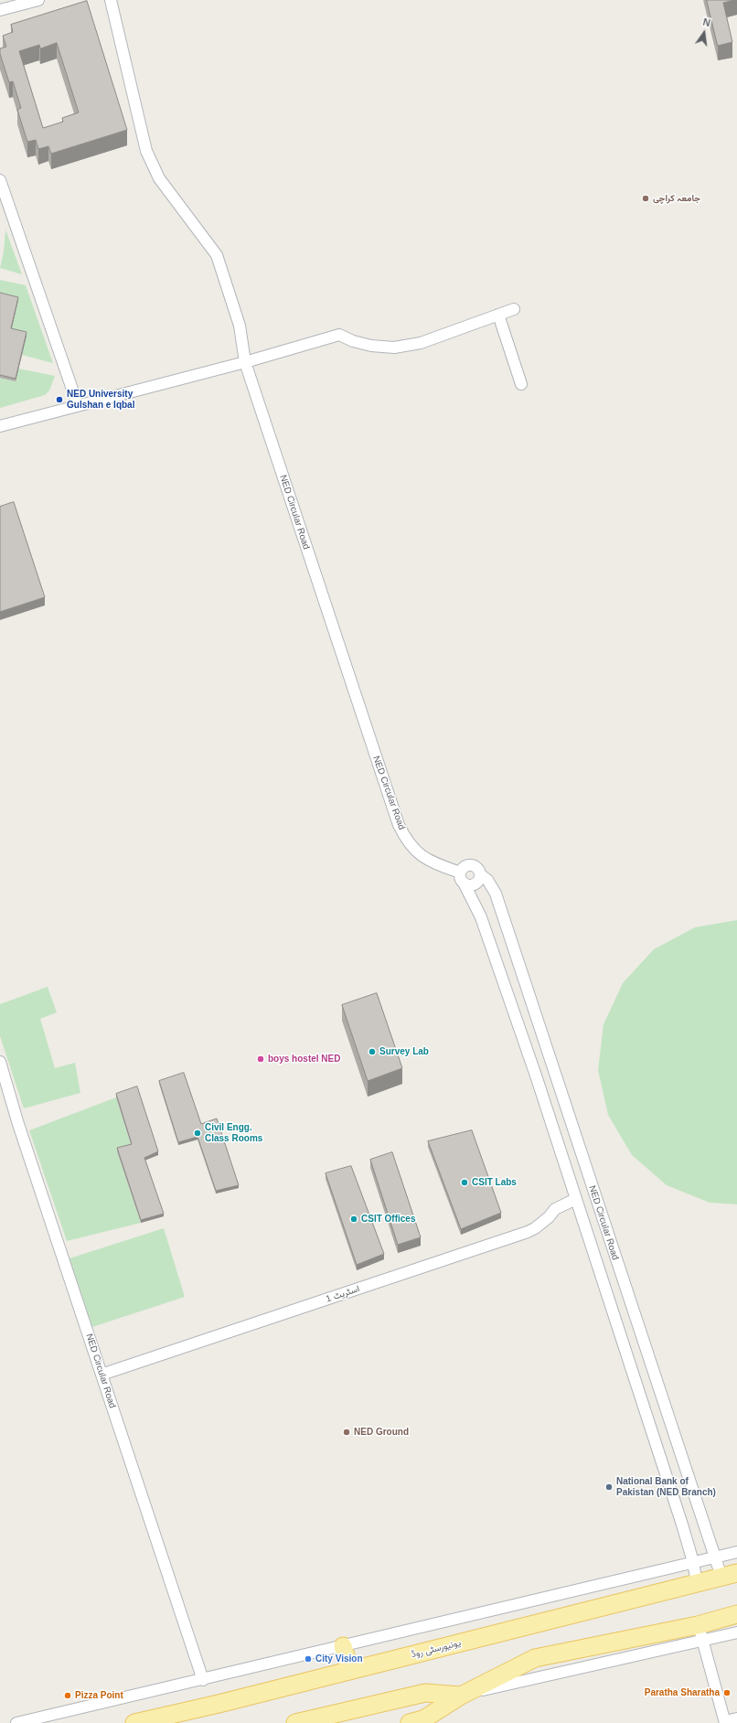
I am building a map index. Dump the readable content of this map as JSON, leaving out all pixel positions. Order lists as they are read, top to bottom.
{
  "streets": {
    "main road": ["یونیورسٹی روڈ"],
    "street": ["NED Circular Road", "اسٹریٹ 1"]
  },
  "crossings": [
    ["NED Circular Road", "اسٹریٹ 1"],
    ["NED Circular Road", "یونیورسٹی روڈ"]
  ],
  "places": [
    "جامعہ کراچی",
    "NED University Gulshan e Iqbal",
    "Survey Lab",
    "boys hostel NED",
    "Civil Engg. Class Rooms",
    "CSIT Labs",
    "CSIT Offices",
    "NED Ground",
    "National Bank of Pakistan (NED Branch)",
    "City Vision",
    "Paratha Sharatha",
    "Pizza Point"
  ],
  "north": "top"
}
